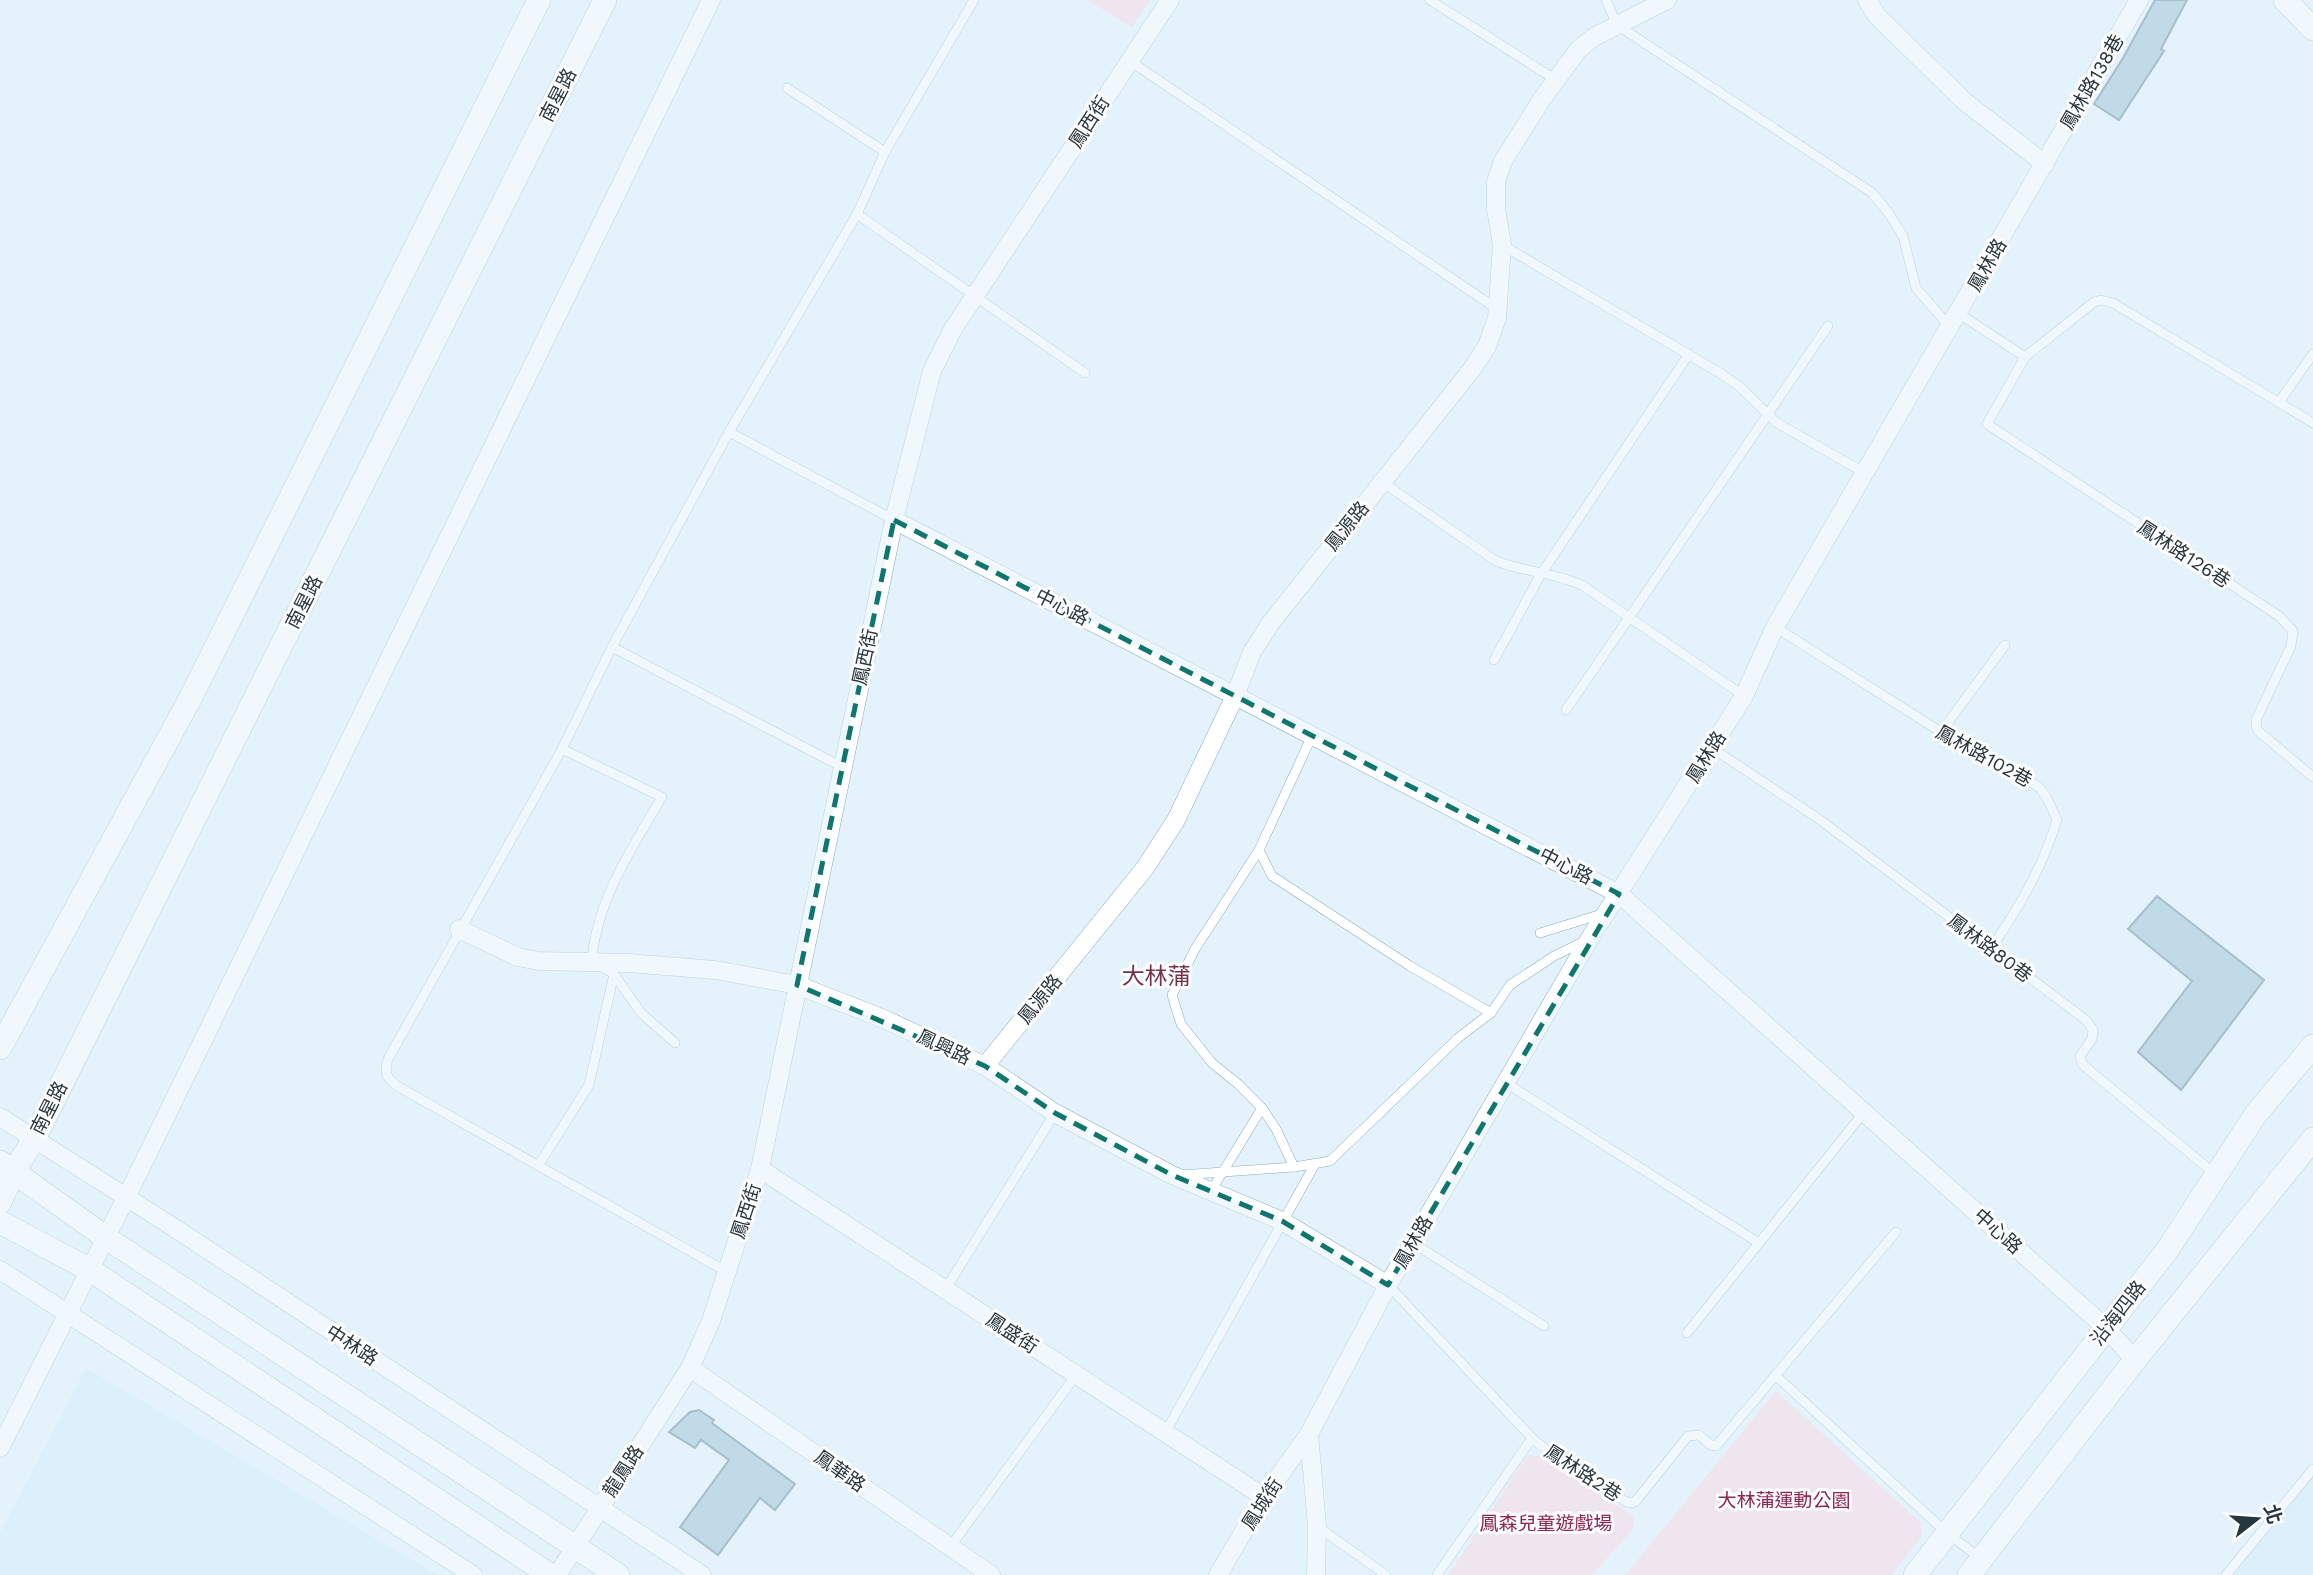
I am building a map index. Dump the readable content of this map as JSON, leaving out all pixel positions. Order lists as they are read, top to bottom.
{
  "streets": {
    "street": [
      "鳳林路138巷",
      "南星路",
      "鳳西街",
      "鳳林路",
      "鳳源路",
      "中心路",
      "鳳興路",
      "沿海四路",
      "鳳盛街",
      "中林路",
      "龍鳳路",
      "鳳華路",
      "鳳城街"
    ],
    "lane": [
      "鳳林路126巷",
      "鳳林路102巷",
      "鳳林路80巷",
      "鳳林路2巷"
    ]
  },
  "crossings": [
    ["鳳林路138巷", "鳳林路"],
    ["南星路", "中林路"],
    ["鳳西街", "中心路"],
    ["鳳西街", "鳳興路"],
    ["鳳西街", "鳳盛街"],
    ["鳳西街", "龍鳳路"],
    ["鳳西街", "鳳華路"],
    ["鳳林路", "中心路"],
    ["鳳林路", "鳳林路102巷"],
    ["鳳林路", "鳳林路80巷"],
    ["鳳林路", "鳳興路"],
    ["鳳林路", "鳳林路2巷"],
    ["鳳林路", "鳳城街"],
    ["鳳源路", "中心路"],
    ["鳳源路", "鳳興路"],
    ["中心路", "沿海四路"],
    ["鳳林路102巷", "鳳林路80巷"],
    ["鳳林路80巷", "沿海四路"],
    ["鳳興路", "鳳林路2巷"],
    ["鳳盛街", "鳳城街"],
    ["中林路", "龍鳳路"],
    ["龍鳳路", "鳳華路"]
  ],
  "districts": ["大林蒲"],
  "parks": ["大林蒲運動公園", "鳳森兒童遊戲場"],
  "north": "right"
}
